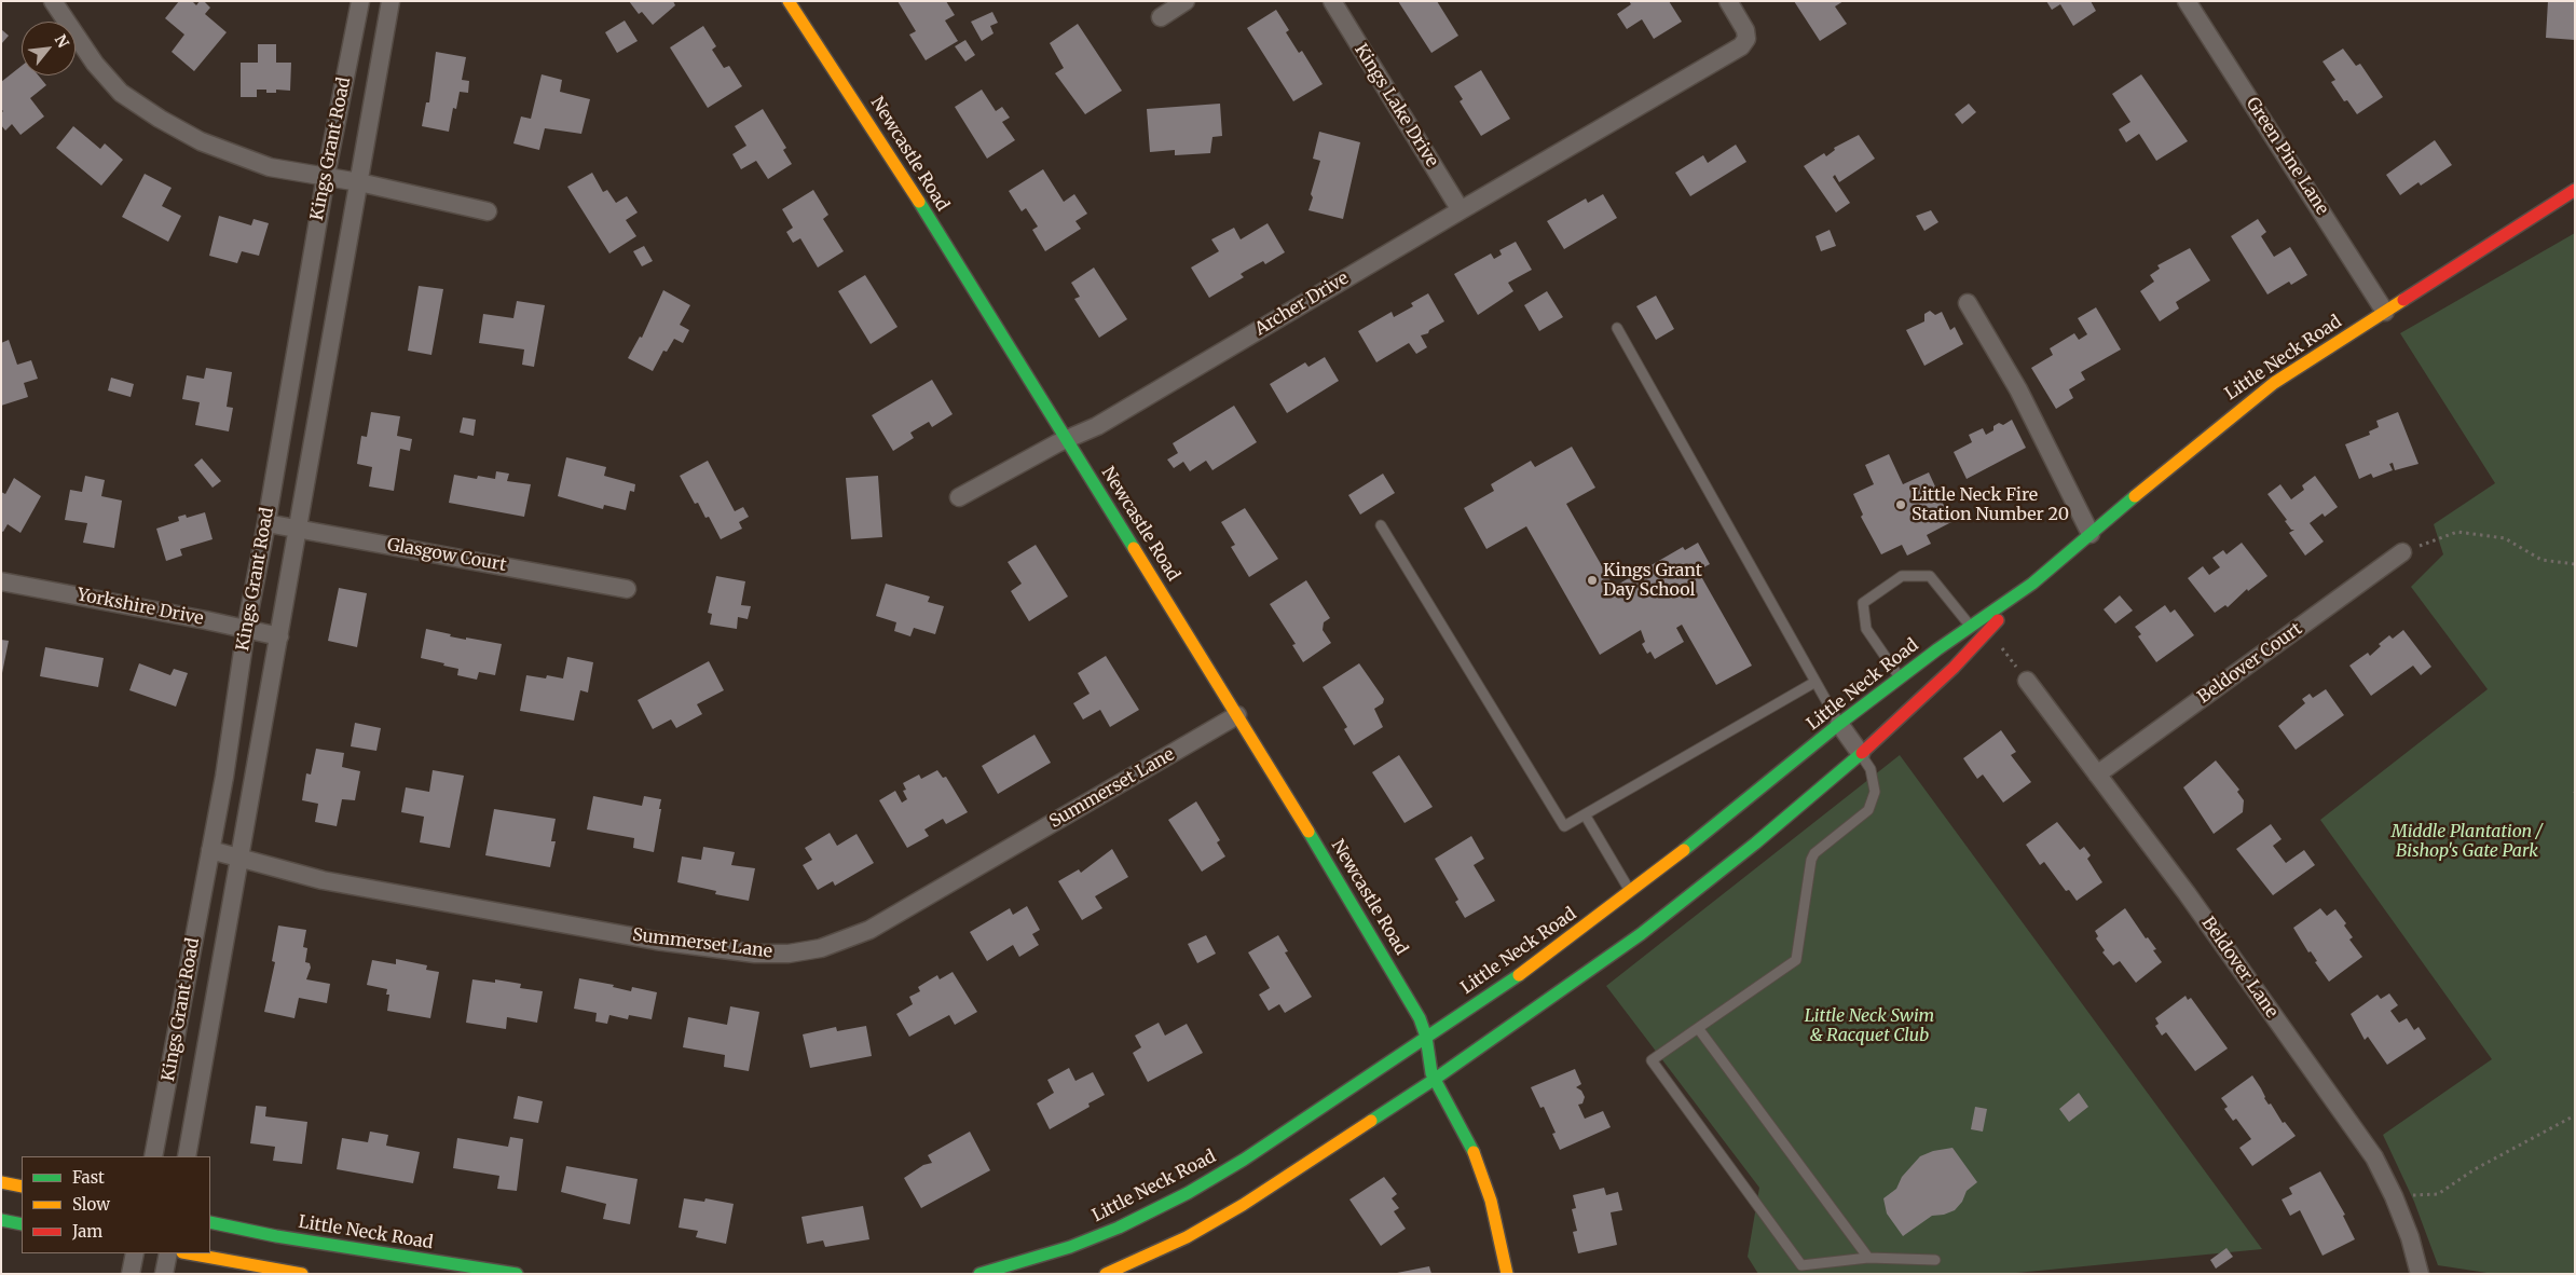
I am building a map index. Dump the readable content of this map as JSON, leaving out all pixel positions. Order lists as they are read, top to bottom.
{
  "streets": {
    "street": [
      "Kings Lake Drive",
      "Kings Grant Road",
      "Newcastle Road",
      "Green Pine Lane",
      "Archer Drive",
      "Little Neck Road",
      "Glasgow Court",
      "Yorkshire Drive",
      "Beldover Court",
      "Summerset Lane",
      "Beldover Lane"
    ]
  },
  "crossings": [
    ["Kings Lake Drive", "Archer Drive"],
    ["Kings Grant Road", "Glasgow Court"],
    ["Kings Grant Road", "Yorkshire Drive"],
    ["Kings Grant Road", "Summerset Lane"],
    ["Newcastle Road", "Archer Drive"],
    ["Newcastle Road", "Little Neck Road"],
    ["Newcastle Road", "Summerset Lane"],
    ["Green Pine Lane", "Little Neck Road"],
    ["Beldover Court", "Beldover Lane"]
  ],
  "parks": ["Middle Plantation / Bishop's Gate Park", "Little Neck Swim & Racquet Club"],
  "places": ["Little Neck Fire Station Number 20", "Kings Grant Day School"],
  "legend": ["Fast", "Slow", "Jam"],
  "north": "top right"
}
